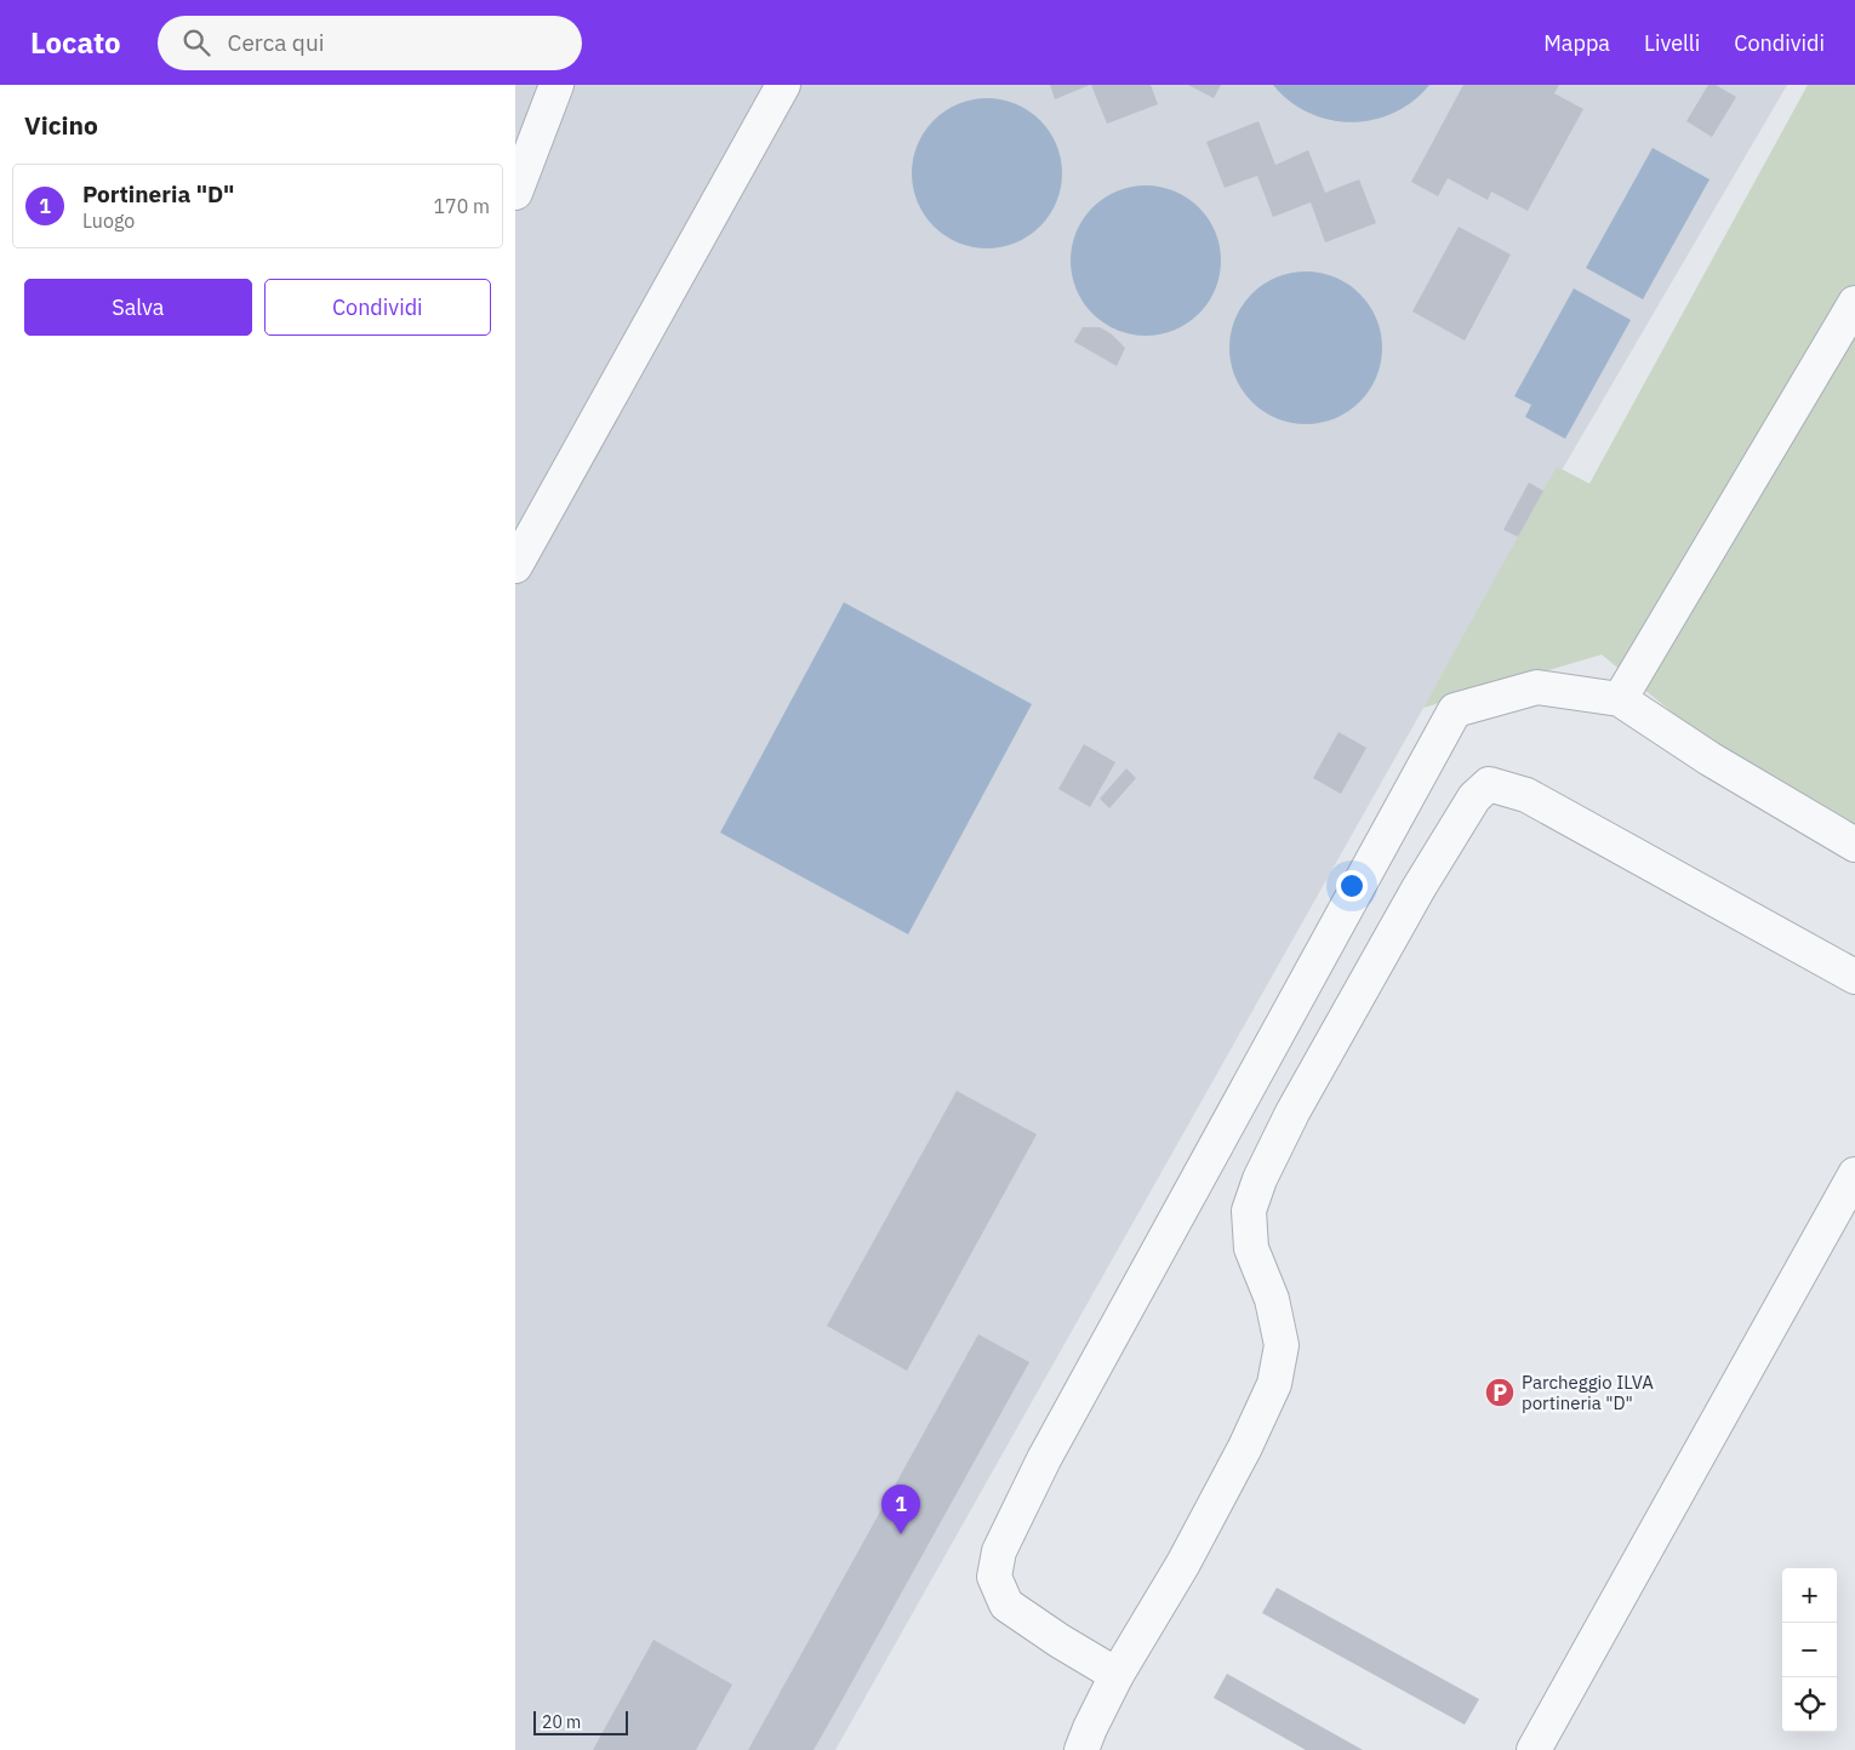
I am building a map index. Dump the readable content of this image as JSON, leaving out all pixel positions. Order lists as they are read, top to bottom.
{
  "places": {
    "parking": ["Parcheggio ILVA portineria \"D\""]
  },
  "scale_bar": "20 m",
  "page": {
    "header": "Locato",
    "search": "Cerca qui",
    "nav": ["Mappa", "Livelli", "Condividi"],
    "heading": "Vicino",
    "list": [
      {
        "mark": "1",
        "name": "Portineria \"D\"",
        "note": "Luogo",
        "value": "170 m"
      }
    ],
    "buttons": ["Salva", "Condividi"],
    "pins": "1",
    "map_buttons": ["+", "−"],
    "scale": "20 m"
  }
}
